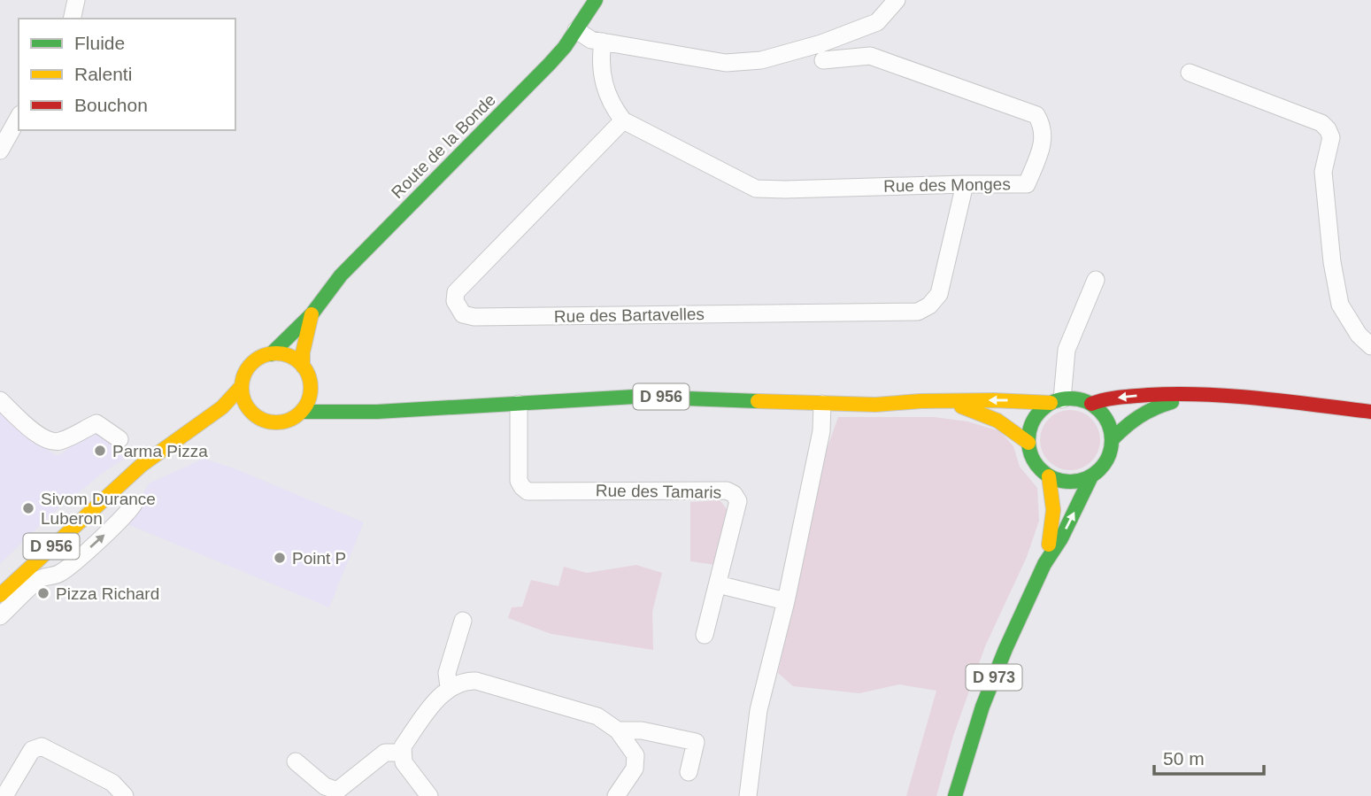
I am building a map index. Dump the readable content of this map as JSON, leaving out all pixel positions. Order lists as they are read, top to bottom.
{
  "streets": {
    "main road": ["Route de la Bonde", "D 956", "D 973"],
    "street": ["Rue des Monges", "Rue des Bartavelles", "Rue des Tamaris"]
  },
  "crossings": [
    ["Route de la Bonde", "D 956"],
    ["Rue des Monges", "Rue des Bartavelles"],
    ["D 956", "Rue des Tamaris"],
    ["D 956", "D 973"]
  ],
  "places": [
    "Parma Pizza",
    "Sivom Durance Luberon",
    "Point P",
    "Pizza Richard"
  ],
  "legend": ["Fluide", "Ralenti", "Bouchon"],
  "scale_bar": "50 m"
}
